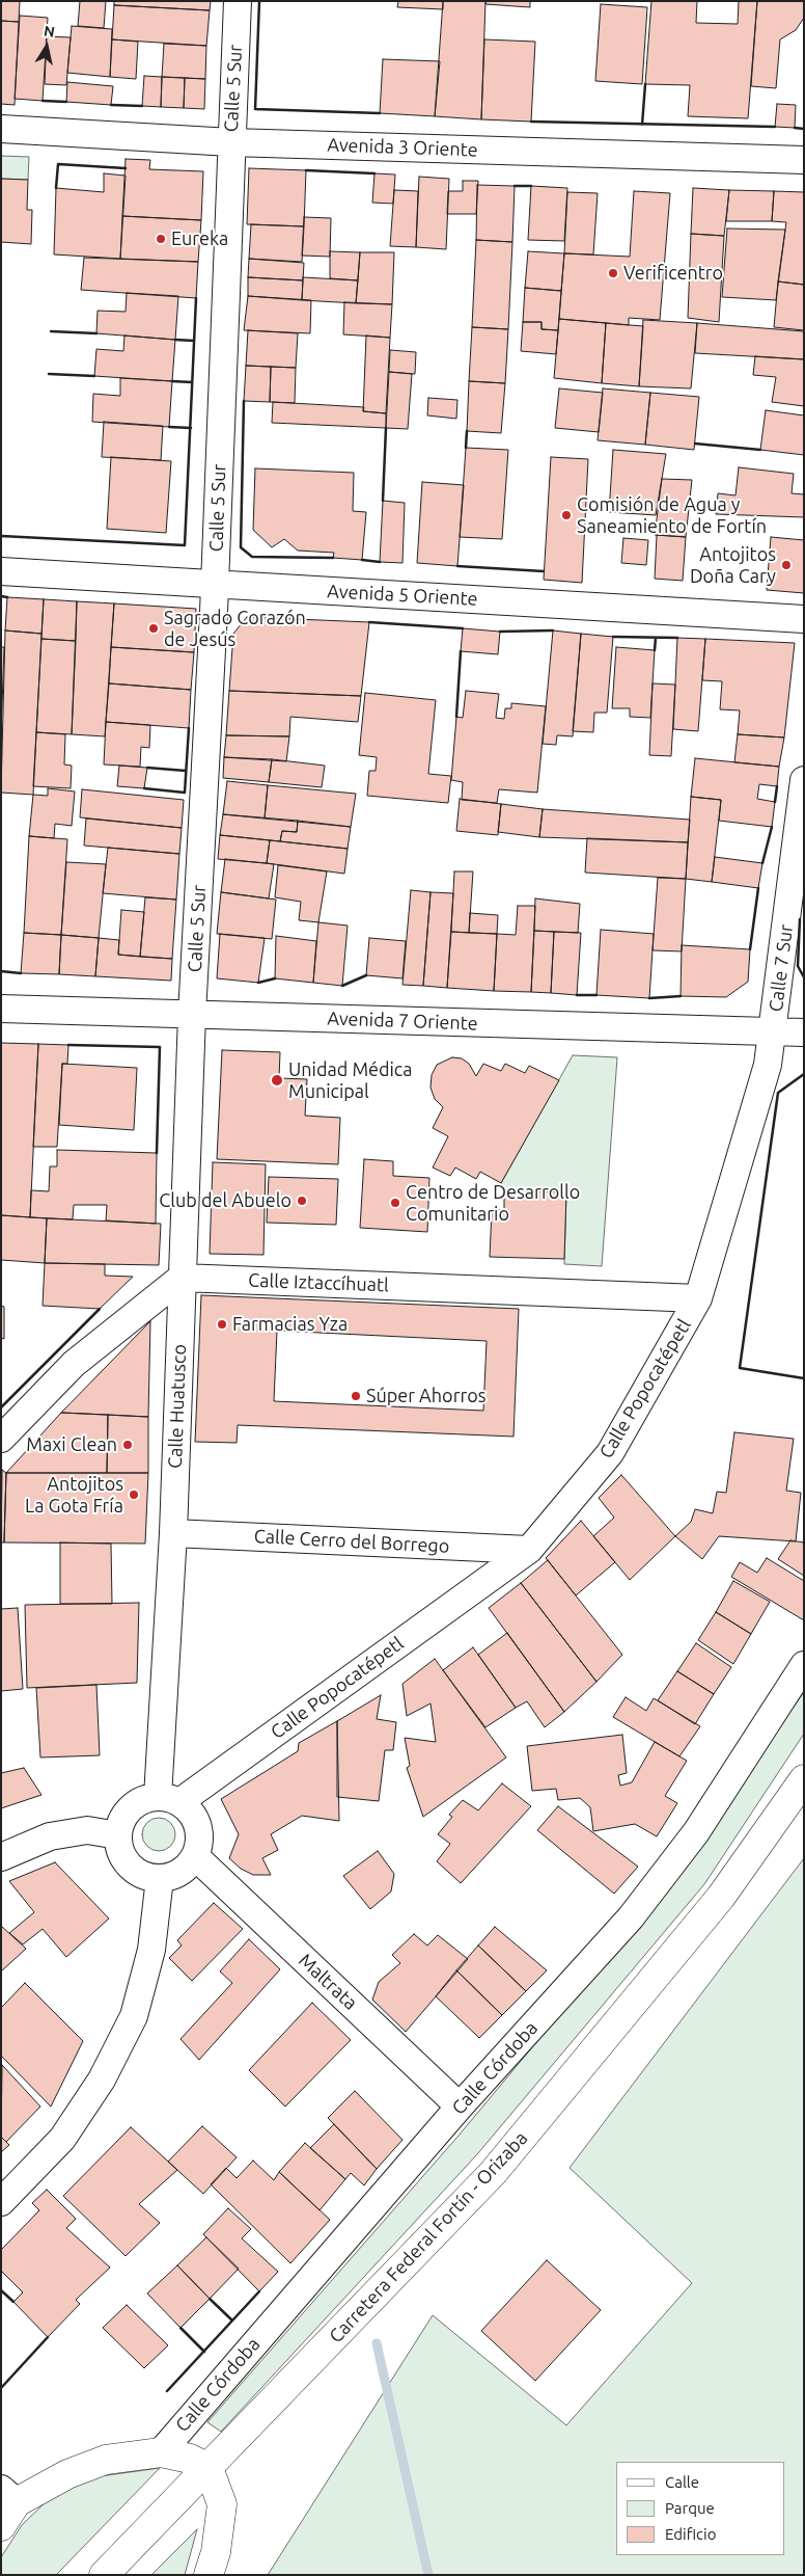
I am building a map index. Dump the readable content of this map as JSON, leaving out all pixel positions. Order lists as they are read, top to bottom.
{
  "streets": {
    "main road": ["Carretera Federal Fortín - Orizaba"],
    "street": [
      "Calle 5 Sur",
      "Avenida 3 Oriente",
      "Avenida 5 Oriente",
      "Calle 7 Sur",
      "Avenida 7 Oriente",
      "Calle Iztaccíhuatl",
      "Calle Popocatépetl",
      "Calle Huatusco",
      "Calle Cerro del Borrego",
      "Maltrata",
      "Calle Córdoba"
    ]
  },
  "crossings": [
    ["Calle 5 Sur", "Avenida 3 Oriente"],
    ["Calle 5 Sur", "Avenida 5 Oriente"],
    ["Calle 5 Sur", "Avenida 7 Oriente"],
    ["Calle 5 Sur", "Calle Huatusco"],
    ["Calle 7 Sur", "Avenida 7 Oriente"],
    ["Calle 7 Sur", "Calle Popocatépetl"],
    ["Avenida 7 Oriente", "Calle Popocatépetl"],
    ["Avenida 7 Oriente", "Calle Huatusco"],
    ["Calle Iztaccíhuatl", "Calle Popocatépetl"],
    ["Calle Iztaccíhuatl", "Calle Huatusco"],
    ["Calle Popocatépetl", "Calle Huatusco"],
    ["Calle Popocatépetl", "Calle Cerro del Borrego"],
    ["Calle Popocatépetl", "Maltrata"],
    ["Calle Huatusco", "Calle Cerro del Borrego"],
    ["Calle Huatusco", "Maltrata"],
    ["Maltrata", "Calle Córdoba"]
  ],
  "places": [
    "Eureka",
    "Verificentro",
    "Comisión de Agua y Saneamiento de Fortín",
    "Antojitos Doña Cary",
    "Sagrado Corazón de Jesús",
    "Unidad Médica Municipal",
    "Club del Abuelo",
    "Centro de Desarrollo Comunitario",
    "Farmacias Yza",
    "Súper Ahorros",
    "Maxi Clean",
    "Antojitos La Gota Fría"
  ],
  "legend": ["Calle", "Parque", "Edificio"],
  "north": "top"
}
